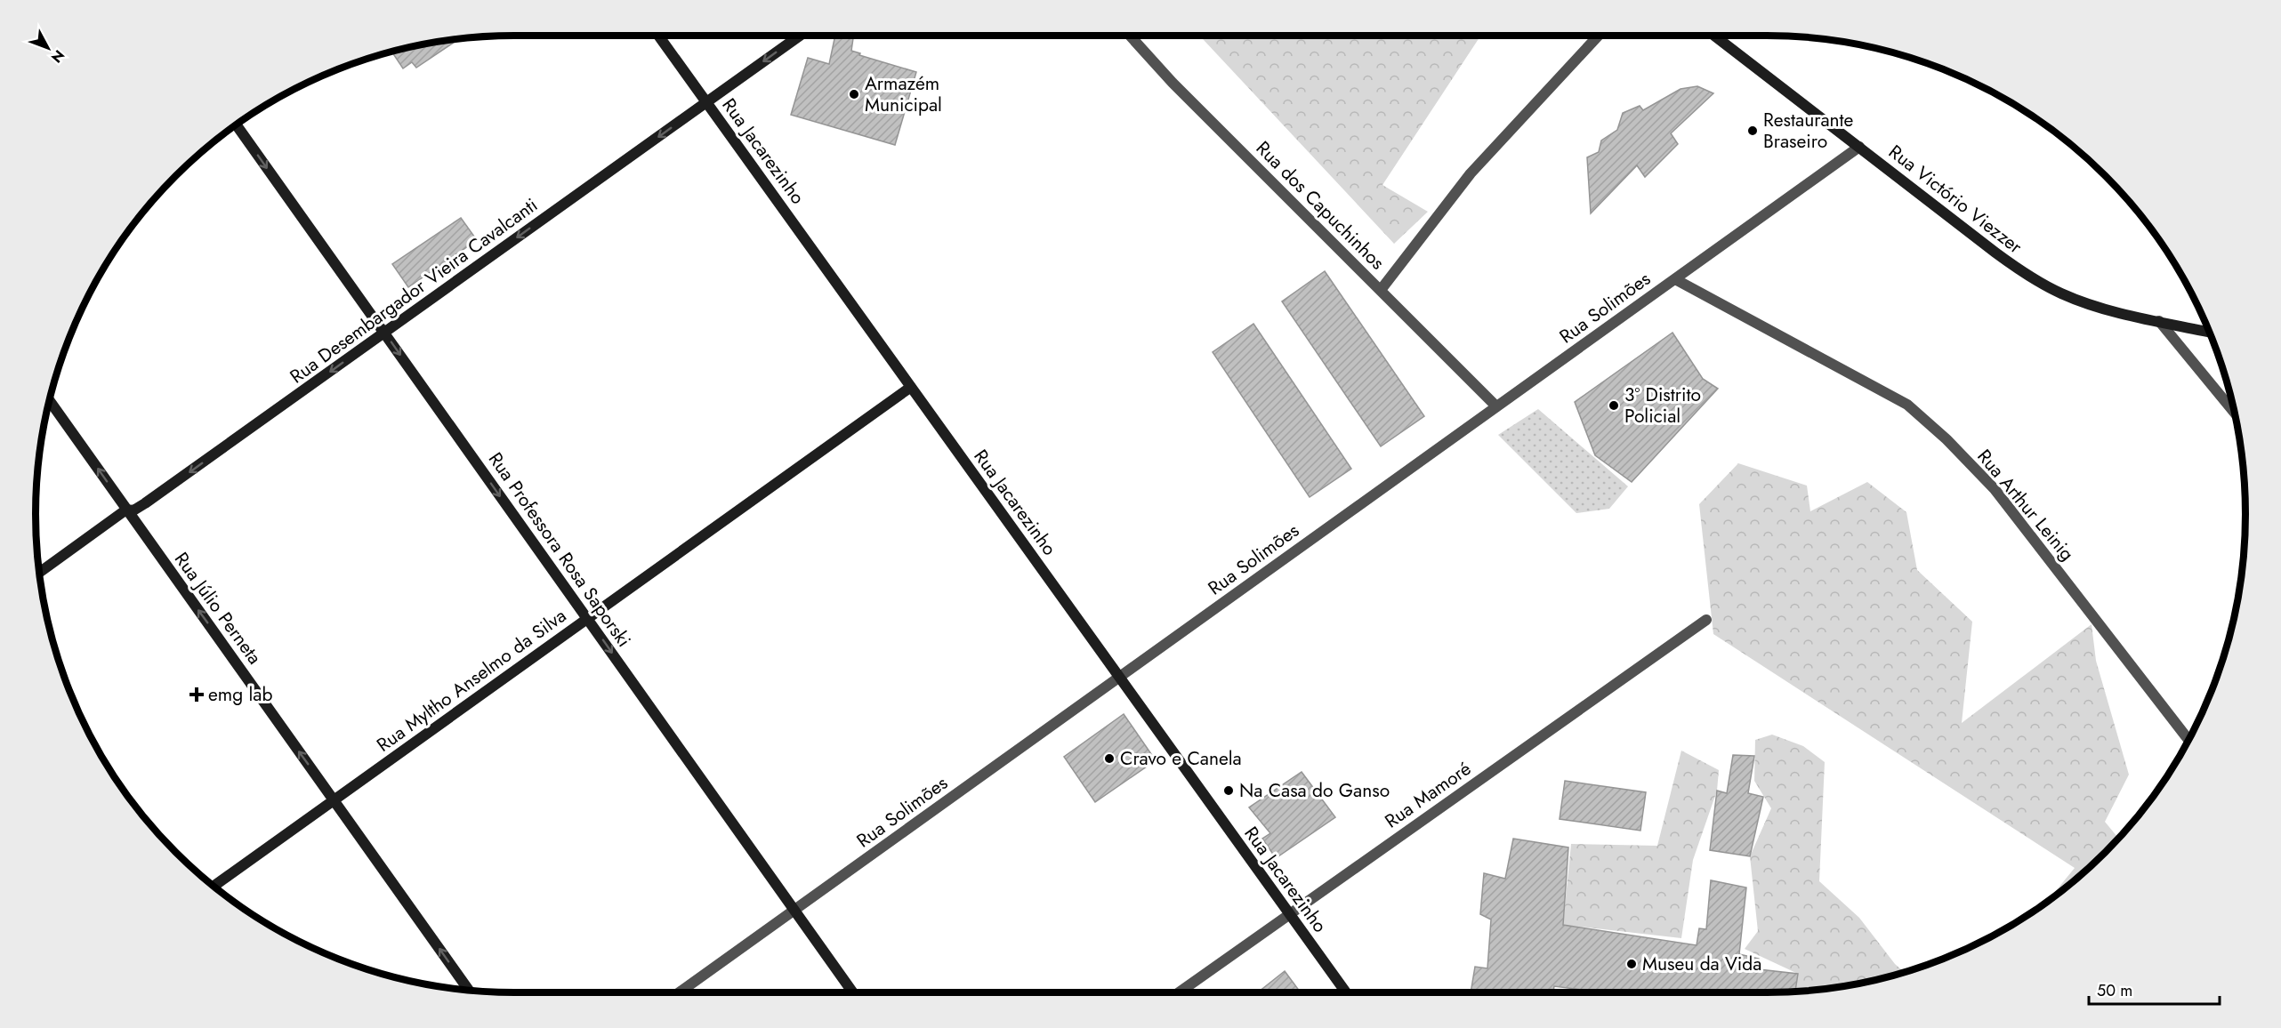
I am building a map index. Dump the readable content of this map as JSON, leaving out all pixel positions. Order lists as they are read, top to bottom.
{
  "streets": {
    "street": [
      "Rua Jacarezinho",
      "Rua Victório Viezzer",
      "Rua dos Capuchinhos",
      "Rua Desembargador Vieira Cavalcanti",
      "Rua Solimões",
      "Rua Arthur Leinig",
      "Rua Professora Rosa Saporski",
      "Rua Júlio Perneta",
      "Rua Myltho Anselmo da Silva",
      "Rua Mamoré"
    ]
  },
  "crossings": [
    ["Rua Jacarezinho", "Rua Desembargador Vieira Cavalcanti"],
    ["Rua Jacarezinho", "Rua Solimões"],
    ["Rua Jacarezinho", "Rua Myltho Anselmo da Silva"],
    ["Rua Jacarezinho", "Rua Mamoré"],
    ["Rua Victório Viezzer", "Rua Solimões"],
    ["Rua dos Capuchinhos", "Rua Solimões"],
    ["Rua Desembargador Vieira Cavalcanti", "Rua Professora Rosa Saporski"],
    ["Rua Desembargador Vieira Cavalcanti", "Rua Júlio Perneta"],
    ["Rua Solimões", "Rua Arthur Leinig"],
    ["Rua Solimões", "Rua Professora Rosa Saporski"],
    ["Rua Professora Rosa Saporski", "Rua Myltho Anselmo da Silva"],
    ["Rua Júlio Perneta", "Rua Myltho Anselmo da Silva"]
  ],
  "one_way": ["Rua Desembargador Vieira Cavalcanti", "Rua Professora Rosa Saporski", "Rua Júlio Perneta"],
  "places": {
    "other": [
      "Armazém Municipal",
      "Restaurante Braseiro",
      "3º Distrito Policial",
      "Cravo e Canela",
      "Na Casa do Ganso",
      "Museu da Vida"
    ],
    "health": ["emg lab"]
  },
  "scale_bar": "50 m",
  "north": "bottom right"
}
